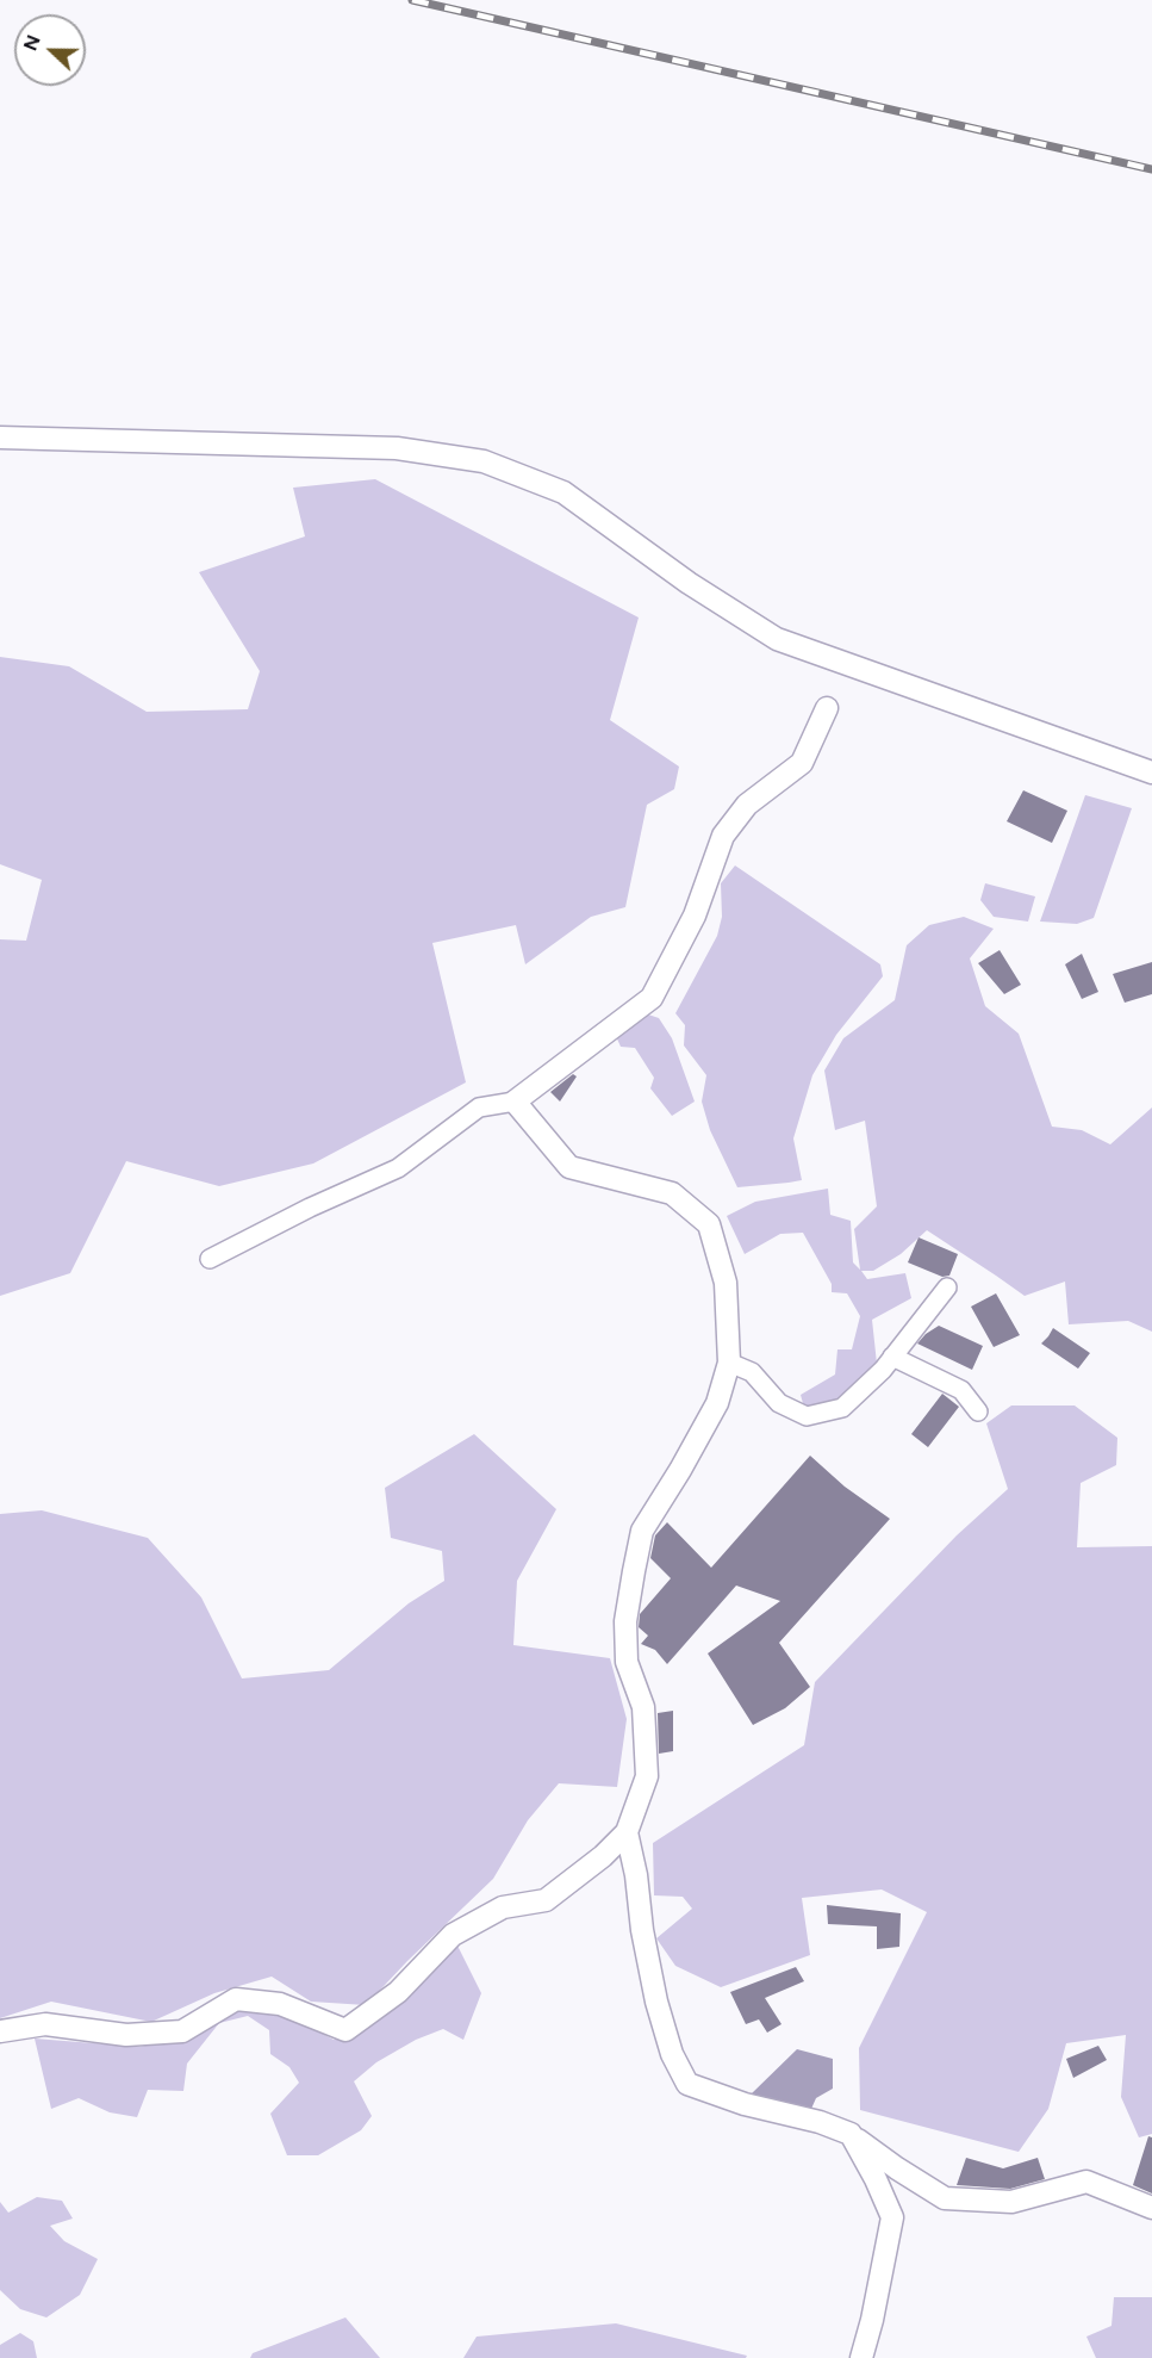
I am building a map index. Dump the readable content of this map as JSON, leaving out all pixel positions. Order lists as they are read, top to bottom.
{
  "north": "left"
}
